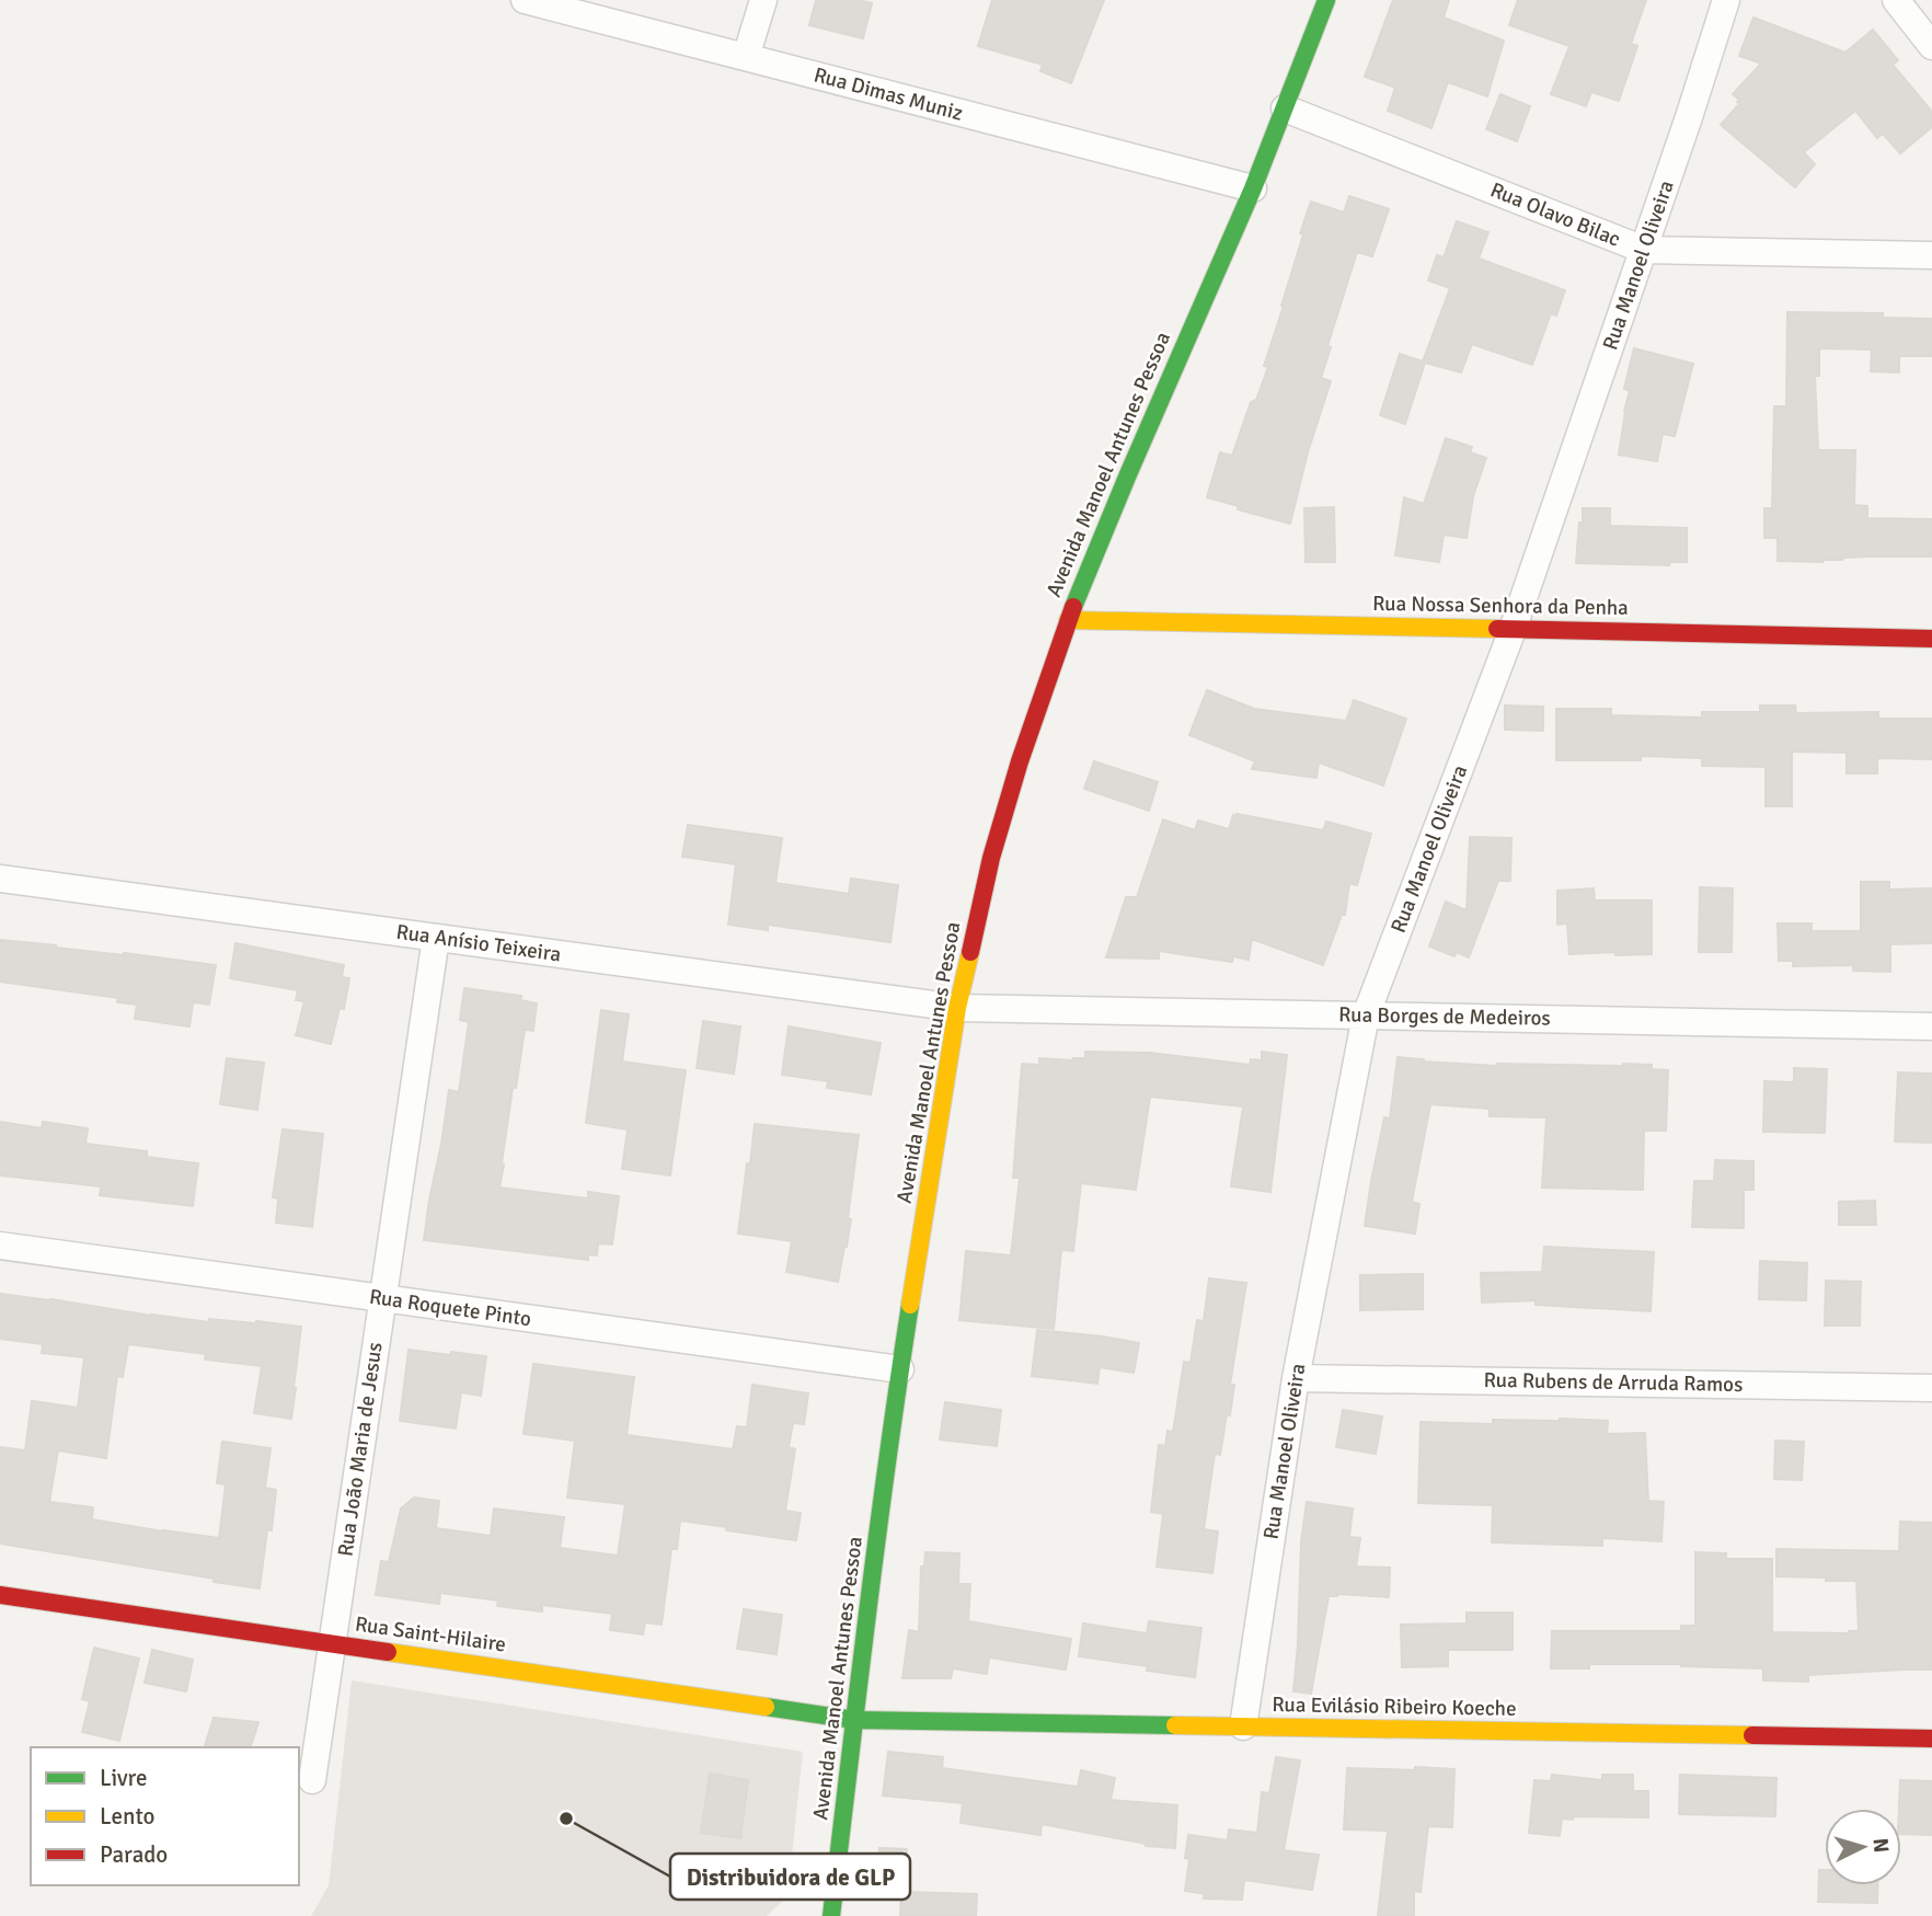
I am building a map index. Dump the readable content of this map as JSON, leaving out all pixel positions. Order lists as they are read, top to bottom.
{
  "streets": {
    "street": [
      "Rua Dimas Muniz",
      "Rua Olavo Bilac",
      "Rua Manoel Oliveira",
      "Avenida Manoel Antunes Pessoa",
      "Rua Nossa Senhora da Penha",
      "Rua Anísio Teixeira",
      "Rua Borges de Medeiros",
      "Rua Roquete Pinto",
      "Rua Rubens de Arruda Ramos",
      "Rua João Maria de Jesus",
      "Rua Saint-Hilaire",
      "Rua Evilásio Ribeiro Koeche"
    ]
  },
  "crossings": [
    ["Rua Dimas Muniz", "Avenida Manoel Antunes Pessoa"],
    ["Rua Olavo Bilac", "Rua Manoel Oliveira"],
    ["Rua Olavo Bilac", "Avenida Manoel Antunes Pessoa"],
    ["Rua Manoel Oliveira", "Rua Nossa Senhora da Penha"],
    ["Rua Manoel Oliveira", "Rua Borges de Medeiros"],
    ["Rua Manoel Oliveira", "Rua Rubens de Arruda Ramos"],
    ["Rua Manoel Oliveira", "Rua Evilásio Ribeiro Koeche"],
    ["Avenida Manoel Antunes Pessoa", "Rua Nossa Senhora da Penha"],
    ["Avenida Manoel Antunes Pessoa", "Rua Anísio Teixeira"],
    ["Avenida Manoel Antunes Pessoa", "Rua Borges de Medeiros"],
    ["Avenida Manoel Antunes Pessoa", "Rua Roquete Pinto"],
    ["Avenida Manoel Antunes Pessoa", "Rua Saint-Hilaire"],
    ["Avenida Manoel Antunes Pessoa", "Rua Evilásio Ribeiro Koeche"],
    ["Rua Anísio Teixeira", "Rua Borges de Medeiros"],
    ["Rua Anísio Teixeira", "Rua João Maria de Jesus"],
    ["Rua Roquete Pinto", "Rua João Maria de Jesus"],
    ["Rua João Maria de Jesus", "Rua Saint-Hilaire"],
    ["Rua Saint-Hilaire", "Rua Evilásio Ribeiro Koeche"]
  ],
  "places": ["Distribuidora de GLP"],
  "legend": ["Livre", "Lento", "Parado"],
  "north": "right"
}
